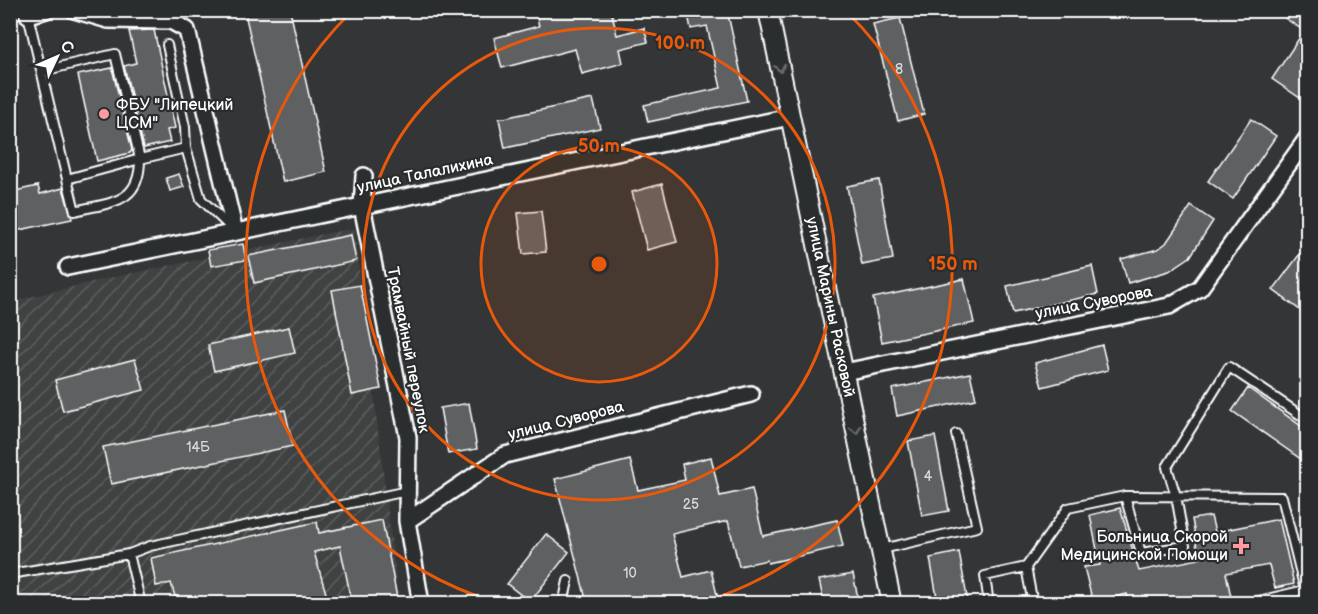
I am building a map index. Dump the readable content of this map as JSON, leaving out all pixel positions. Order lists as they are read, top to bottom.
{
  "streets": {
    "street": [
      "улица Талалихина",
      "улица Суворова",
      "улица Марины Расковой",
      "Трамвайный переулок"
    ]
  },
  "crossings": [
    ["улица Талалихина", "улица Марины Расковой"],
    ["улица Талалихина", "Трамвайный переулок"],
    ["улица Суворова", "улица Марины Расковой"],
    ["улица Суворова", "Трамвайный переулок"]
  ],
  "one_way": ["улица Марины Расковой"],
  "places": {
    "other": ["ФБУ \"Липецкий ЦСМ\""],
    "health": ["Больница Скорой Медицинской Помощи"]
  },
  "house_numbers": [
    "8",
    "14Б",
    "4",
    "25",
    "10"
  ],
  "north": "top right",
  "rings": ["100 m", "50 m", "150 m"]
}
